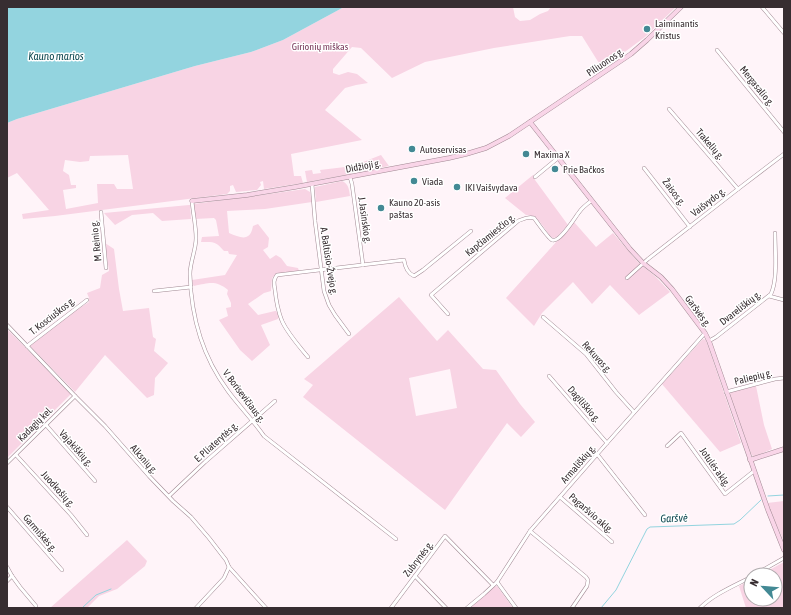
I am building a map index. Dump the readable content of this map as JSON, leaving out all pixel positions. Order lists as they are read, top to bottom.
{
  "streets": {
    "main road": ["Piliuonos g.", "Didžioji g.", "Garšvės g."],
    "street": [
      "Mergasalio g.",
      "Trakelių g.",
      "Žaisos g.",
      "Vaišvydo g.",
      "J. Jasinskio g.",
      "Kapčiamiesčio g.",
      "M. Reinio g.",
      "A. Baltūsio-Žvejo g.",
      "Dvareliškių g.",
      "T. Kosciuškos g.",
      "Rekuvos g.",
      "Paliepių g.",
      "V. Borisevičiaus g.",
      "Dagiliškio g.",
      "Kadagių kel.",
      "E. Pliaterytės g.",
      "Vajakiškių g.",
      "Alksnių g.",
      "Armališkių g.",
      "Jotulės aklg.",
      "Juodkošių g.",
      "Pagaršvio aklg.",
      "Garmiškės g.",
      "Zubrynės g."
    ]
  },
  "crossings": [
    ["Piliuonos g.", "Didžioji g."],
    ["Piliuonos g.", "Garšvės g."],
    ["Trakelių g.", "Vaišvydo g."],
    ["Didžioji g.", "J. Jasinskio g."],
    ["Didžioji g.", "A. Baltūsio-Žvejo g."],
    ["Didžioji g.", "Garšvės g."],
    ["Didžioji g.", "V. Borisevičiaus g."],
    ["Žaisos g.", "Vaišvydo g."],
    ["Vaišvydo g.", "Garšvės g."],
    ["Kapčiamiesčio g.", "Garšvės g."],
    ["Dvareliškių g.", "Garšvės g."],
    ["Garšvės g.", "Paliepių g."],
    ["Garšvės g.", "Armališkių g."],
    ["Garšvės g.", "Jotulės aklg."],
    ["T. Kosciuškos g.", "Alksnių g."],
    ["Rekuvos g.", "Armališkių g."],
    ["V. Borisevičiaus g.", "E. Pliaterytės g."],
    ["Dagiliškio g.", "Armališkių g."],
    ["Kadagių kel.", "Vajakiškių g."],
    ["Kadagių kel.", "Alksnių g."],
    ["Kadagių kel.", "Juodkošių g."],
    ["E. Pliaterytės g.", "Alksnių g."],
    ["Armališkių g.", "Pagaršvio aklg."],
    ["Armališkių g.", "Zubrynės g."]
  ],
  "water": ["Kauno marios", "Garšvė"],
  "parks": ["Girionių miškas"],
  "places": [
    "Laiminantis Kristus",
    "Autoservisas",
    "Maxima X",
    "Prie Bačkos",
    "Viada",
    "IKI Vaišvydava",
    "Kauno 20-asis paštas"
  ],
  "north": "top left"
}
